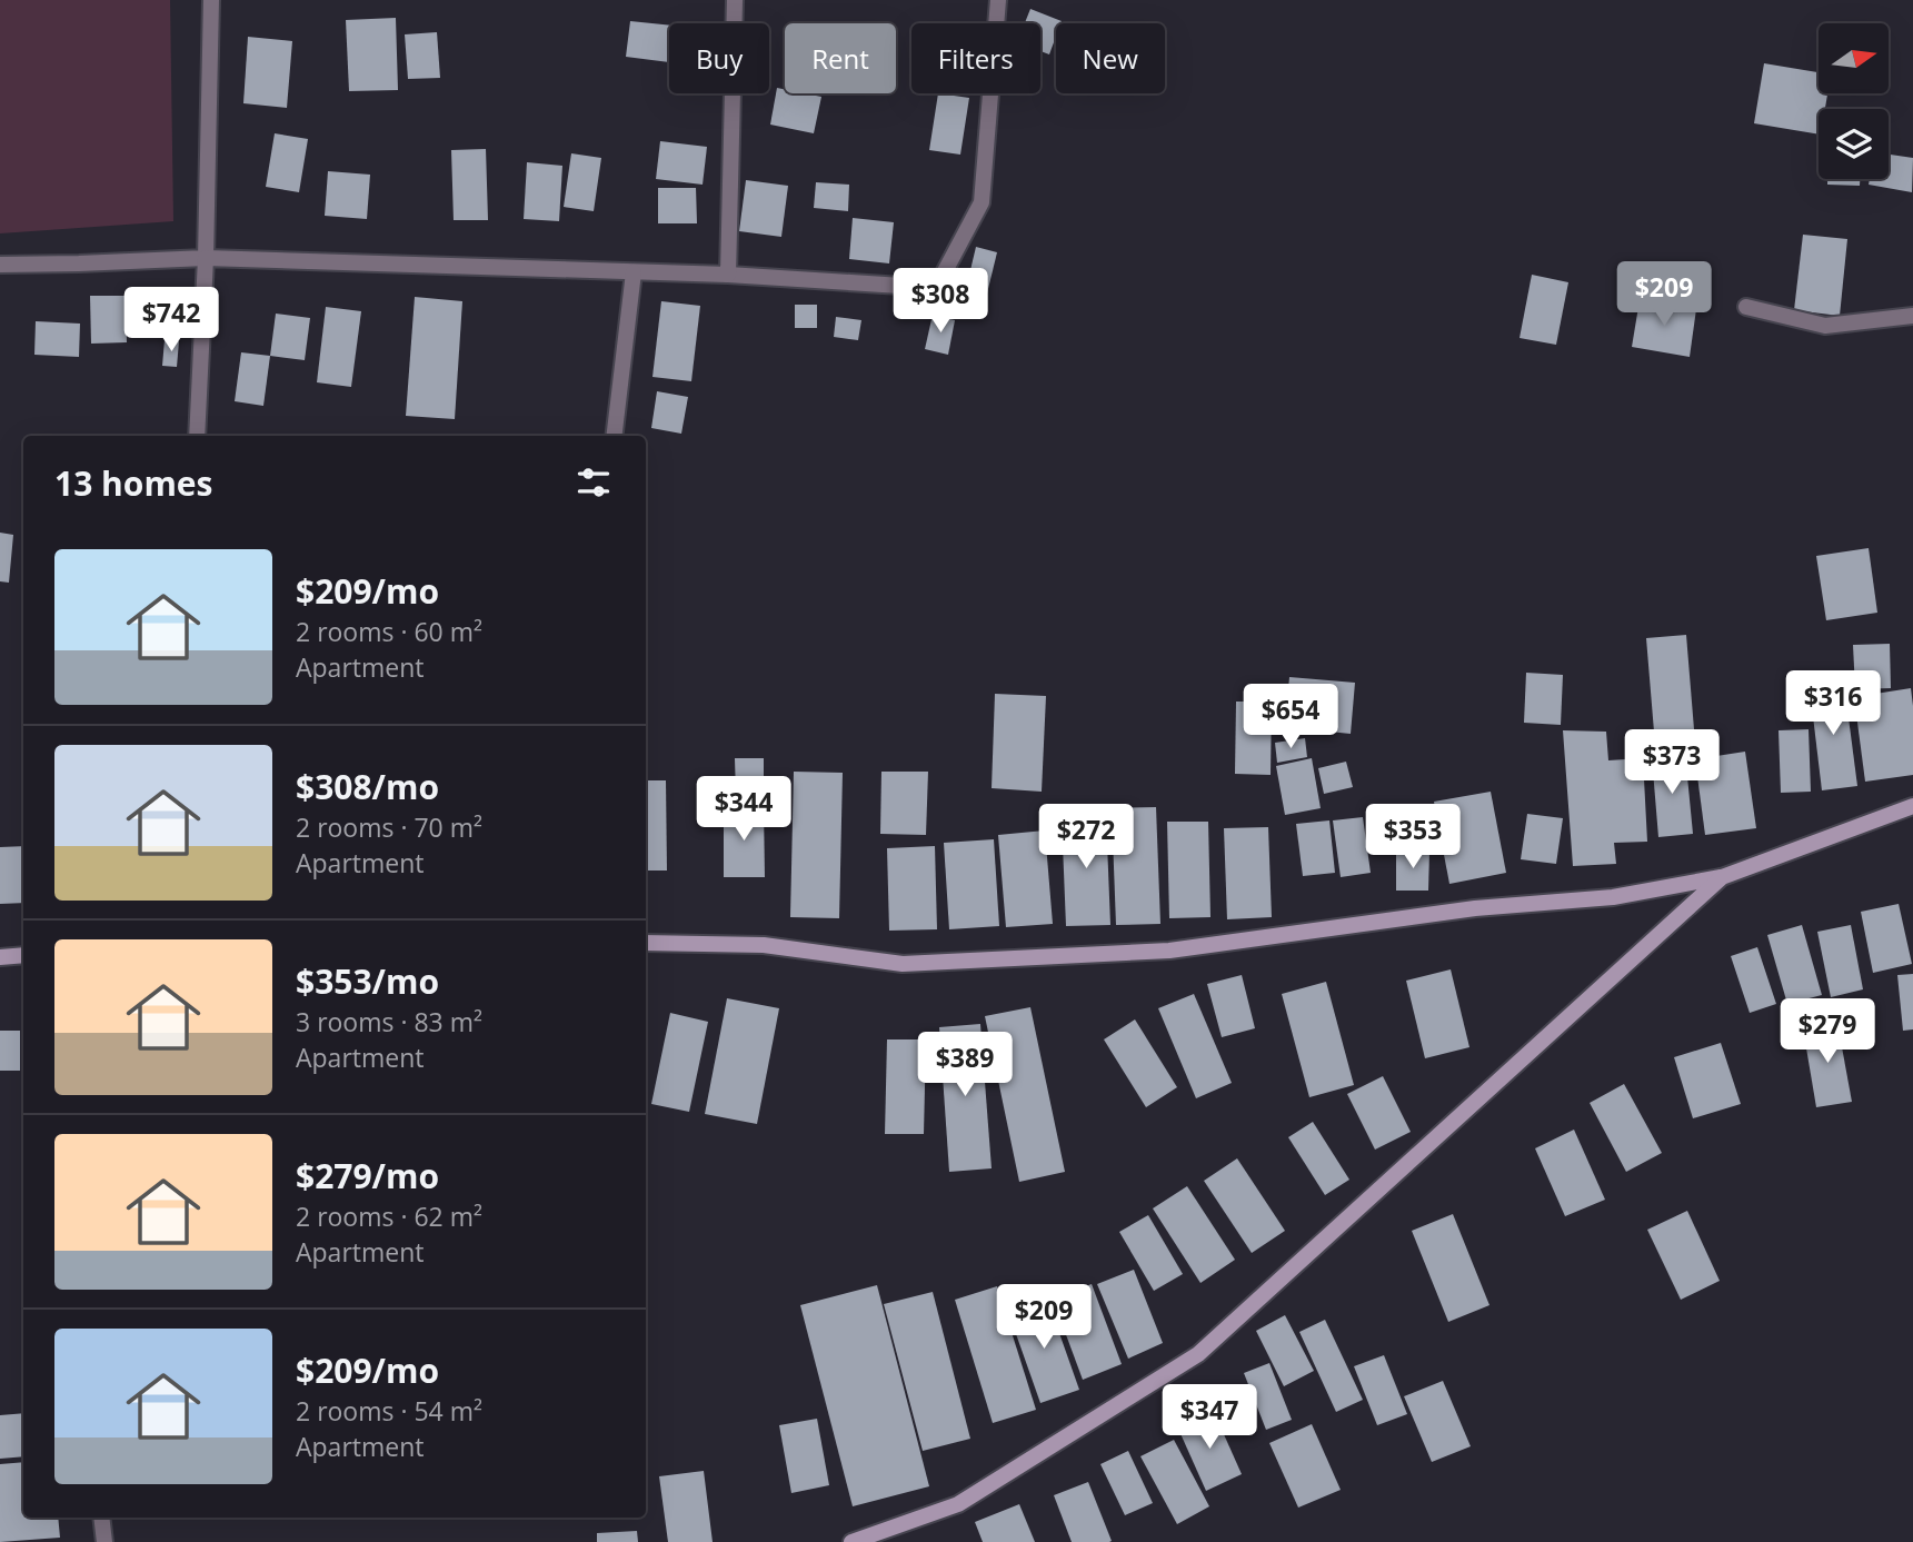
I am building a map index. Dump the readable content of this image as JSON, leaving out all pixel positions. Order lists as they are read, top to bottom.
{
  "north": "right",
  "page": {
    "chip": [
      "Buy",
      "Rent",
      "Filters",
      "New"
    ],
    "price": [
      "$209",
      "$308",
      "$742",
      "$316",
      "$654",
      "$373",
      "$344",
      "$272",
      "$353",
      "$279",
      "$389",
      "$209",
      "$347"
    ],
    "heading": "13 homes",
    "list": [
      {
        "name": "$209/mo",
        "note": "2 rooms · 60 m² · Apartment"
      },
      {
        "name": "$308/mo",
        "note": "2 rooms · 70 m² · Apartment"
      },
      {
        "name": "$353/mo",
        "note": "3 rooms · 83 m² · Apartment"
      },
      {
        "name": "$279/mo",
        "note": "2 rooms · 62 m² · Apartment"
      },
      {
        "name": "$209/mo",
        "note": "2 rooms · 54 m² · Apartment"
      }
    ]
  }
}
